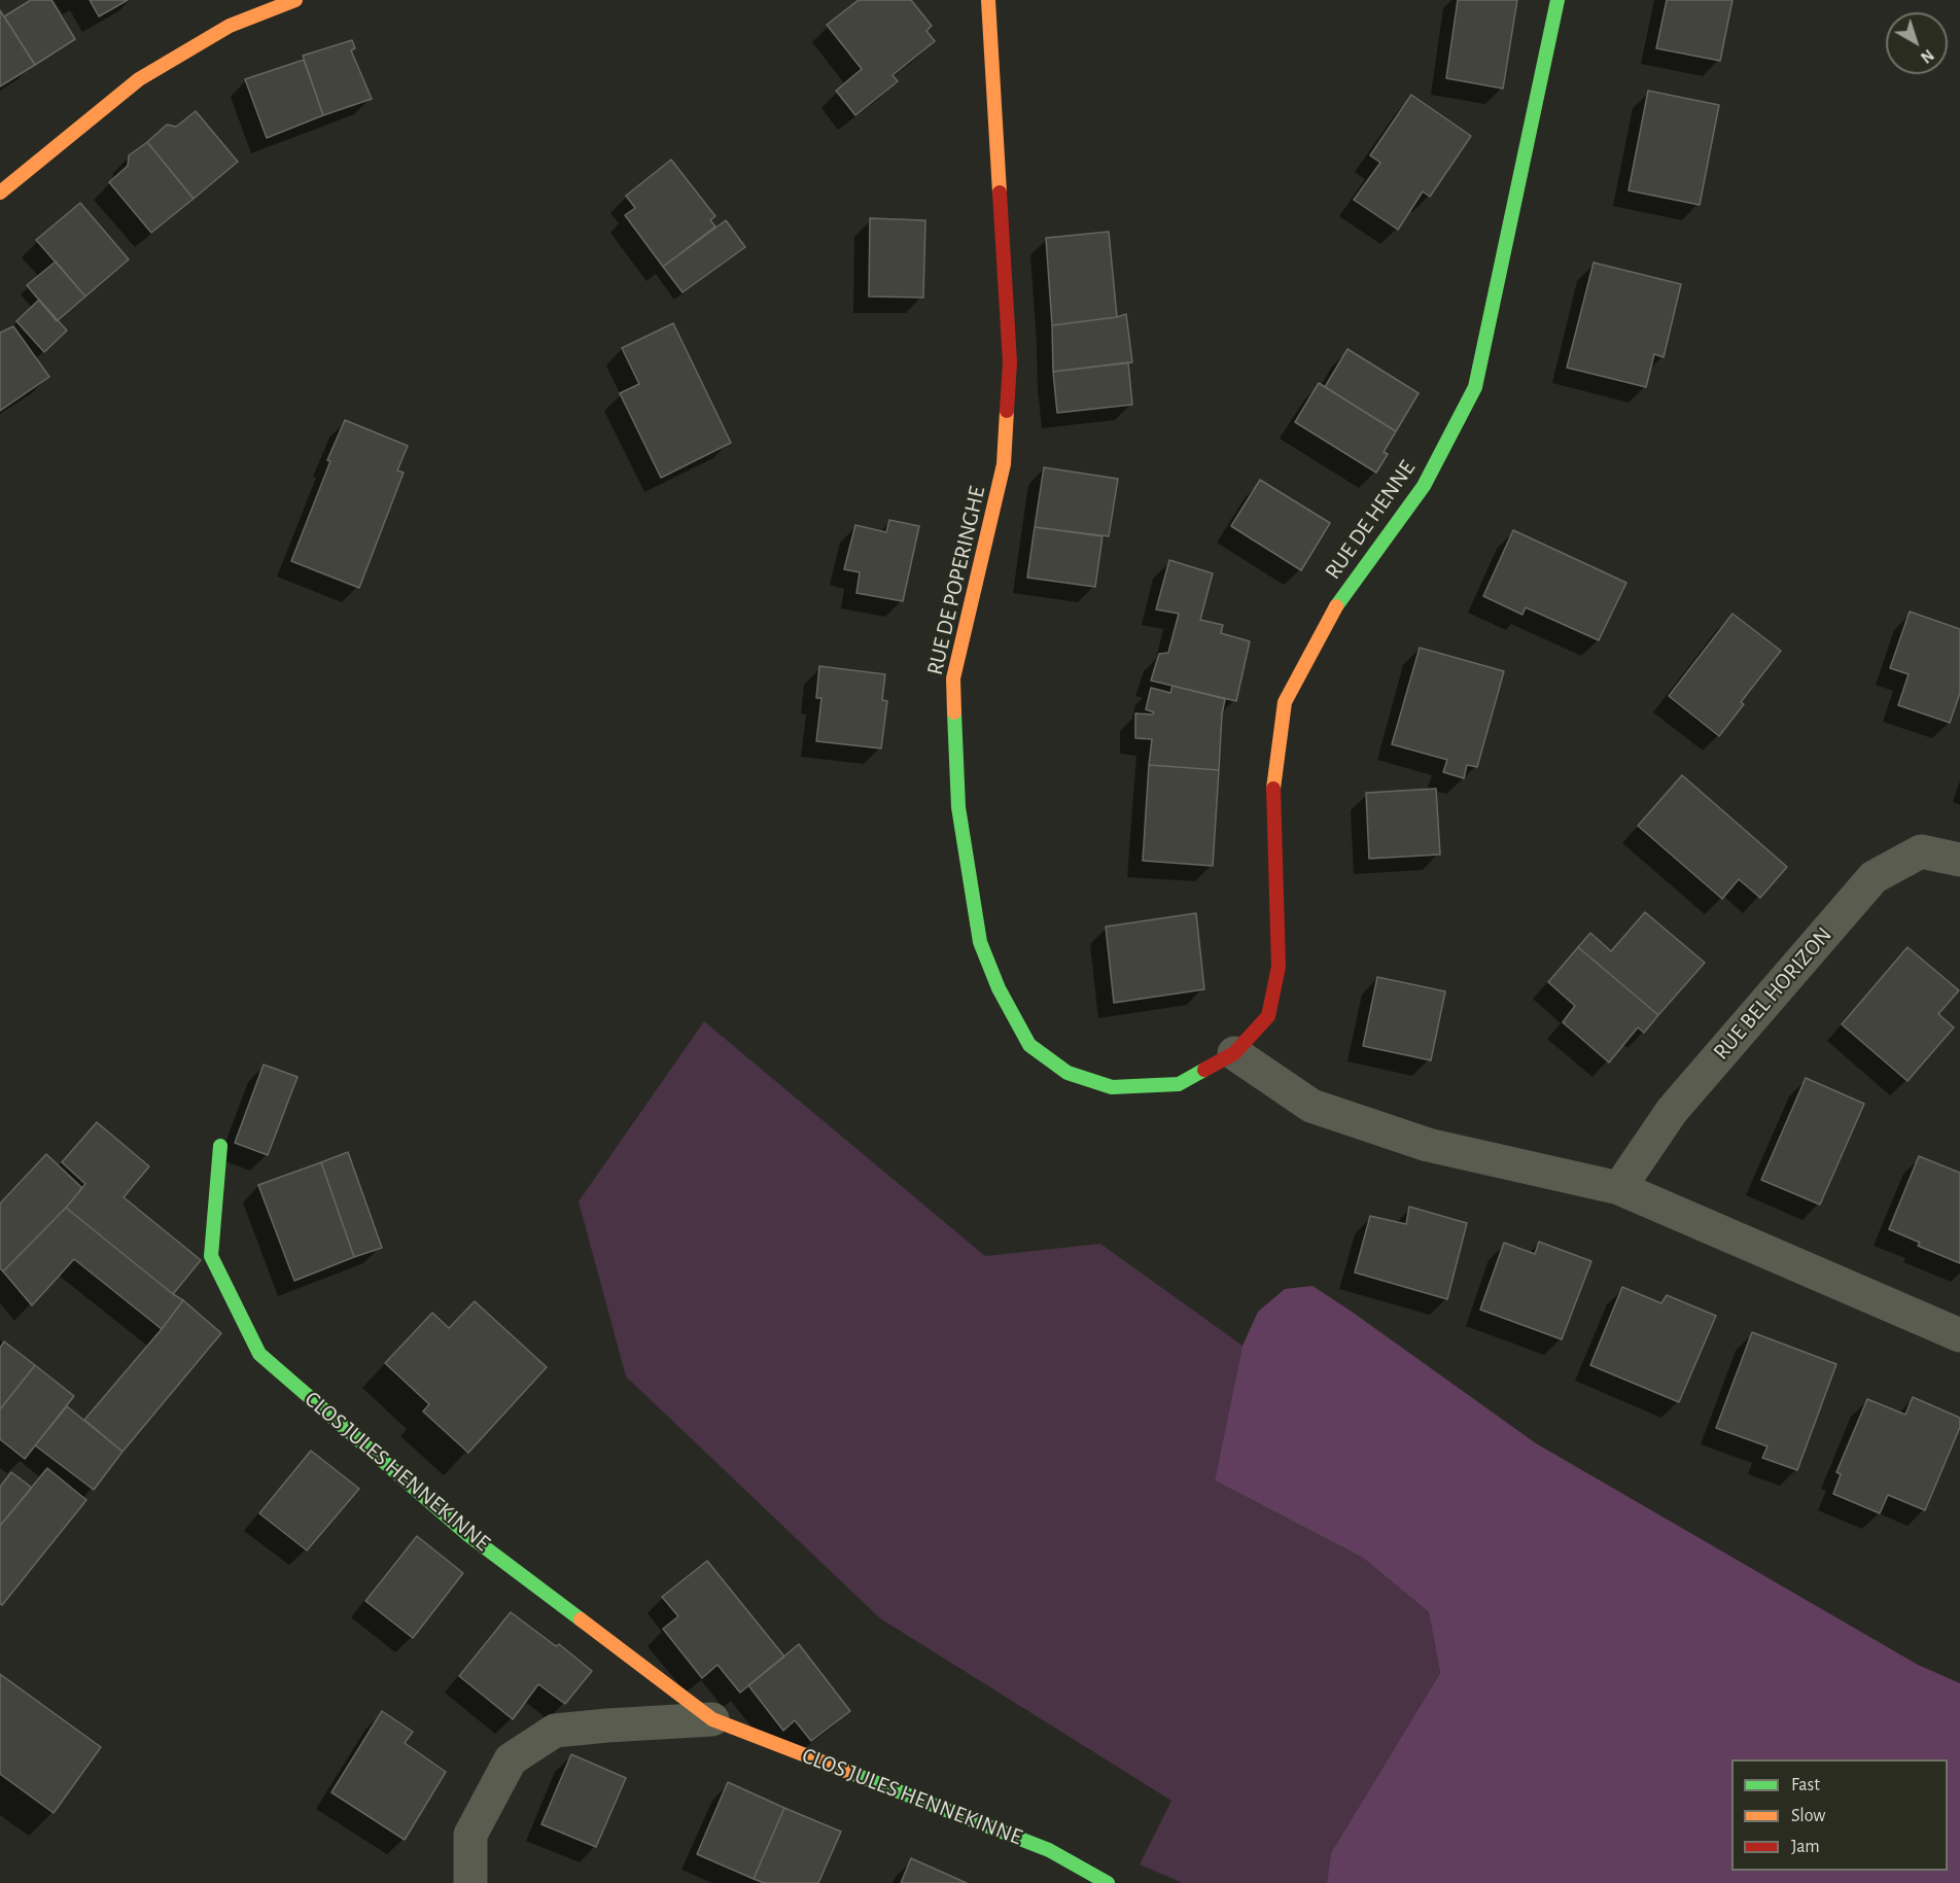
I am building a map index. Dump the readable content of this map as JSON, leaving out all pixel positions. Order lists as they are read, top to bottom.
{
  "streets": {
    "street": [
      "RUE DE HENNE",
      "RUE DE POPERINGHE",
      "RUE BEL HORIZON",
      "CLOS JULES HENNEKINNE"
    ]
  },
  "crossings": [
    ["RUE DE HENNE", "RUE DE POPERINGHE"]
  ],
  "legend": ["Fast", "Slow", "Jam"],
  "north": "bottom right"
}
